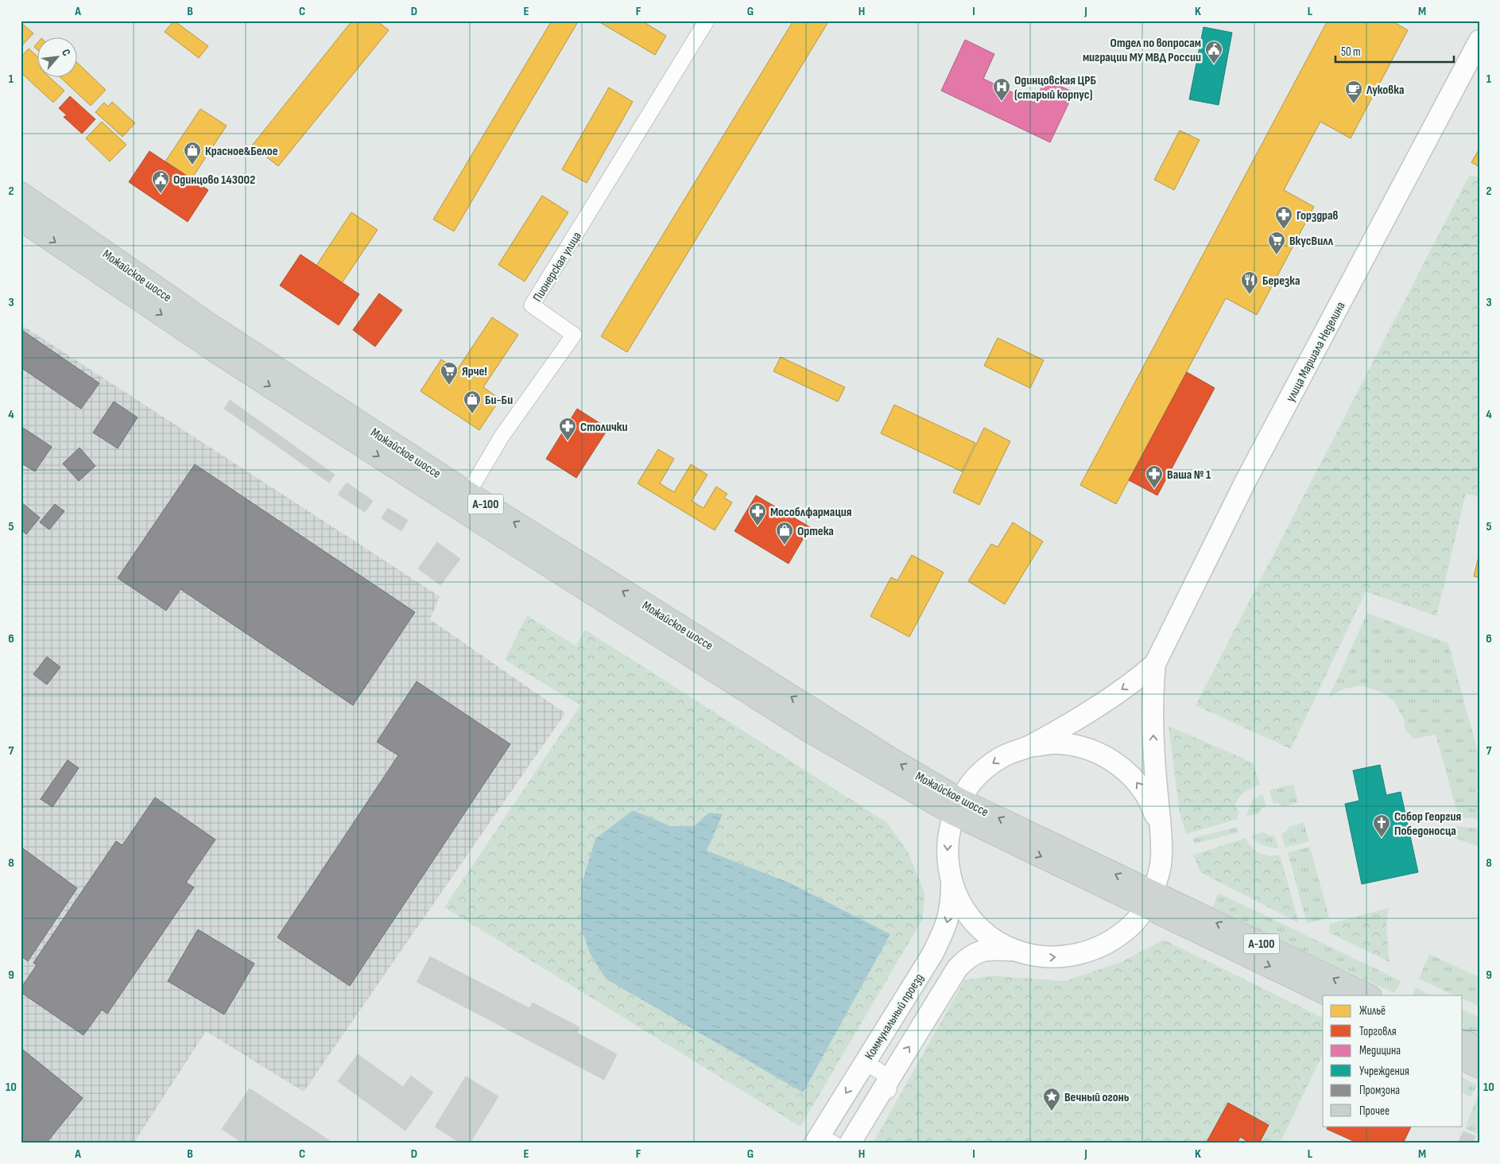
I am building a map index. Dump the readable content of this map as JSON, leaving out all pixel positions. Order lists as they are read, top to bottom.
{
  "streets": {
    "main road": [
      "Можайское шоссе",
      "улица Маршала Неделина",
      "А-100",
      "Коммунальный проезд"
    ],
    "street": ["Пионерская улица"]
  },
  "crossings": [
    ["Пионерская улица", "Можайское шоссе"]
  ],
  "one_way": ["Коммунальный проезд"],
  "places": {
    "public building": ["Отдел по вопросам миграции МУ МВД России", "Одинцово 143002"],
    "hospital": ["Одинцовская ЦРБ (старый корпус)"],
    "cafe": ["Луковка"],
    "shop": ["Красное&Белое", "Би-Би", "Ортека"],
    "pharmacy": [
      "Горздрав",
      "Столички",
      "Ваша № 1",
      "Мособлфармация"
    ],
    "supermarket": ["ВкусВилл", "Ярче!"],
    "restaurant": ["Березка"],
    "church": ["Собор Георгия Победоносца"],
    "place": ["Вечный огонь"]
  },
  "legend": [
    "Жильё",
    "Торговля",
    "Медицина",
    "Учреждения",
    "Промзона",
    "Прочее"
  ],
  "scale_bar": "50 m",
  "north": "top right",
  "grid": {
    "columns": [
      "A",
      "B",
      "C",
      "D",
      "E",
      "F",
      "G",
      "H",
      "I",
      "J",
      "K",
      "L",
      "M"
    ],
    "rows": [
      "1",
      "2",
      "3",
      "4",
      "5",
      "6",
      "7",
      "8",
      "9",
      "10"
    ]
  }
}
